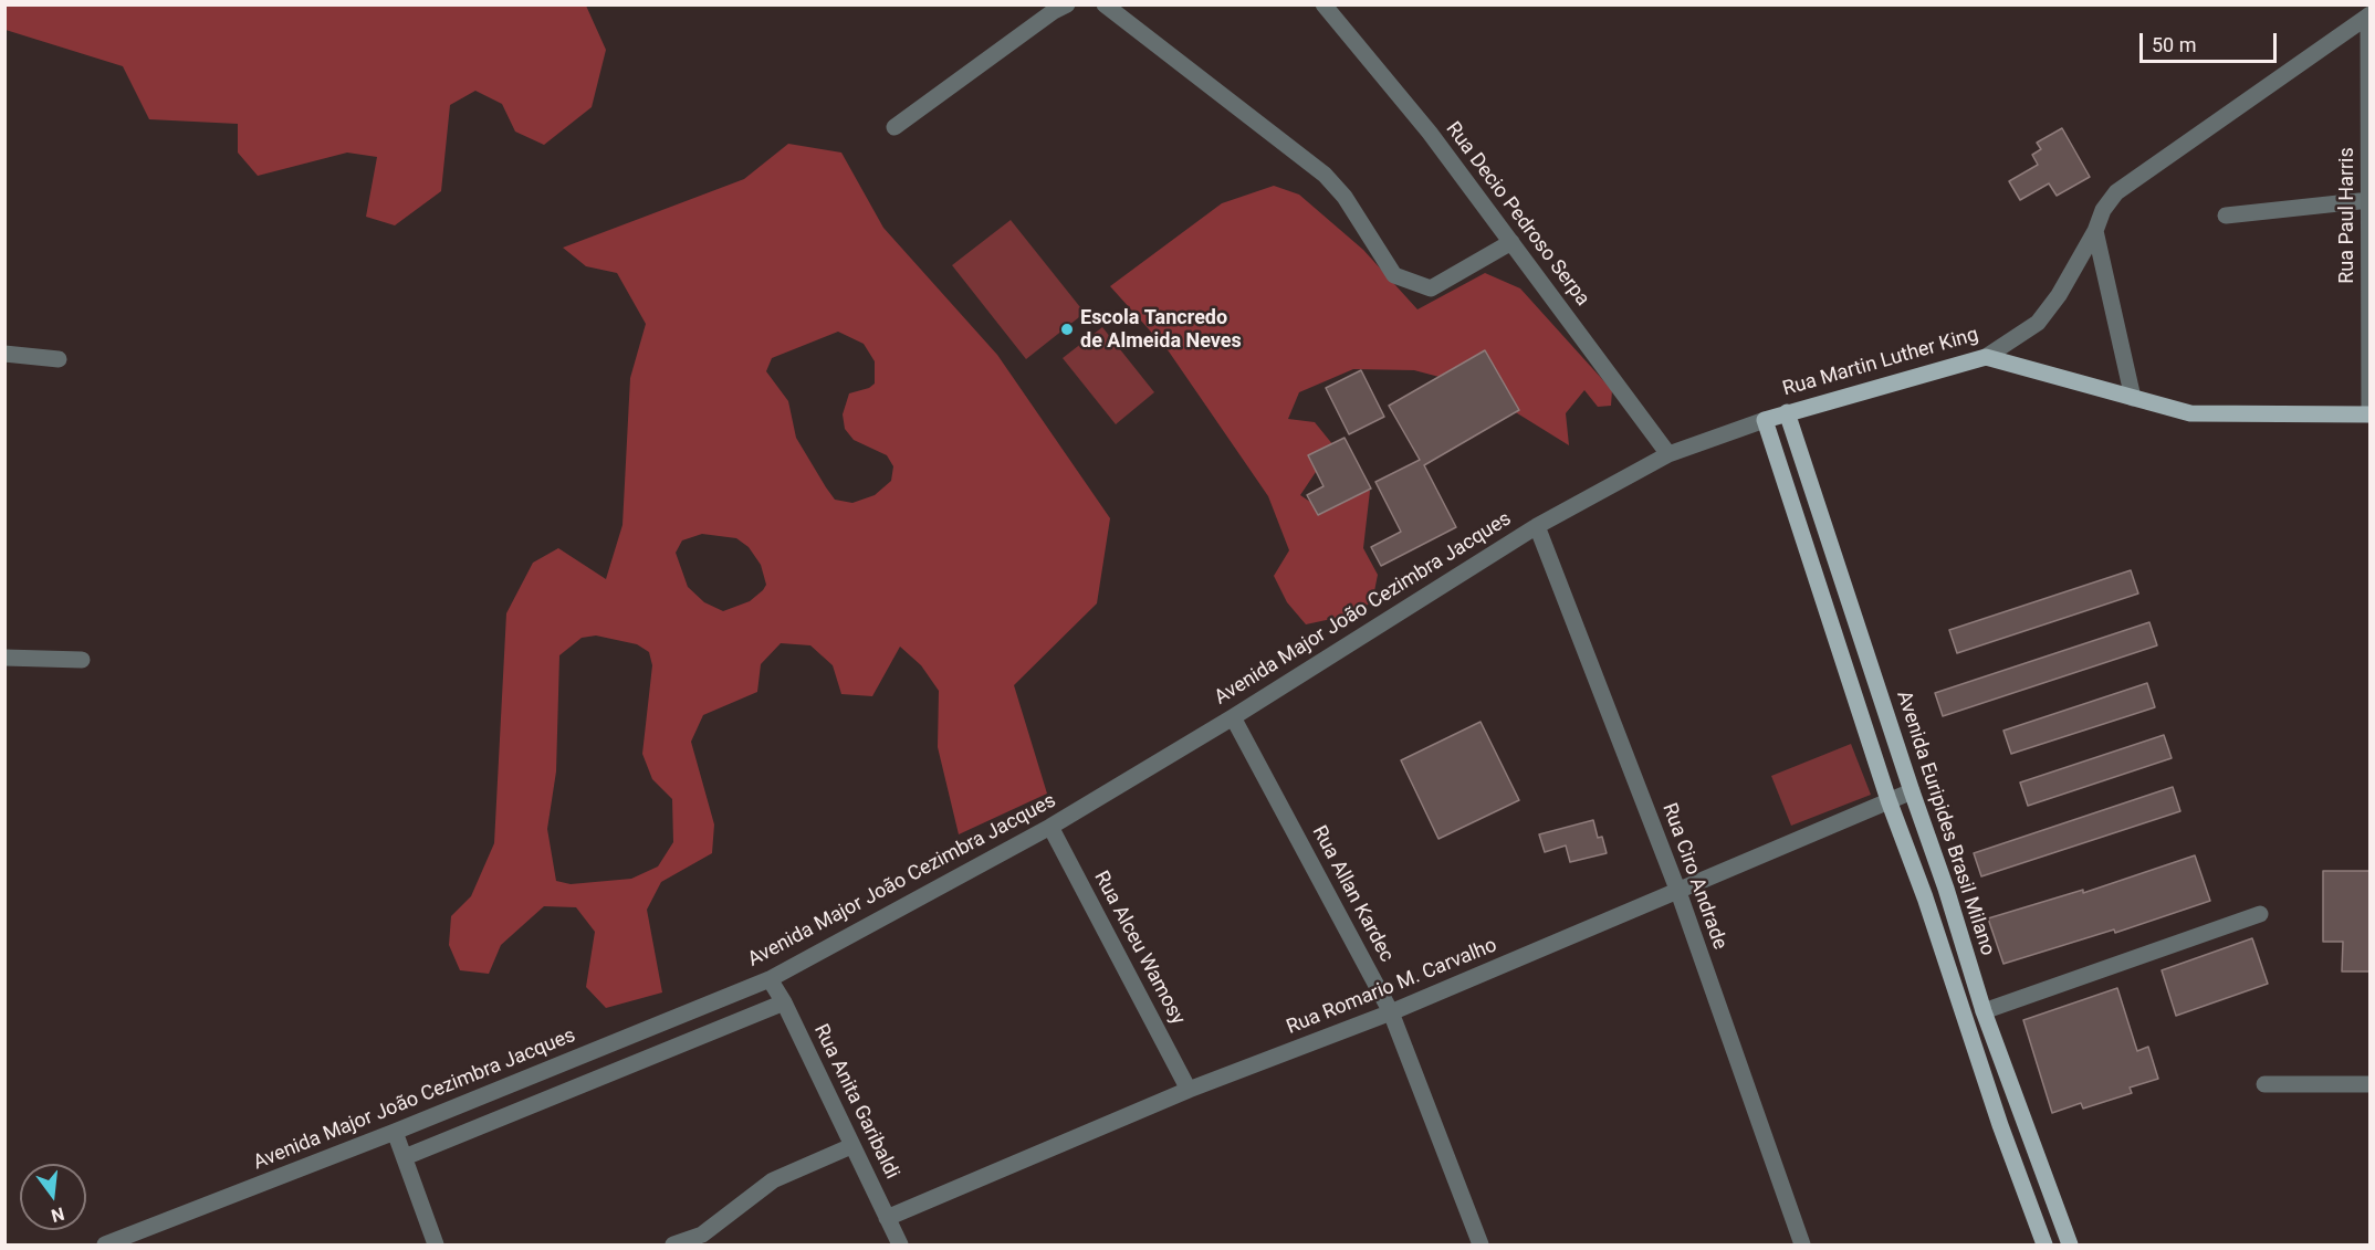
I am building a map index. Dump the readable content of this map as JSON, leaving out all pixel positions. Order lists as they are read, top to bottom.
{
  "streets": {
    "main road": ["Rua Martin Luther King", "Avenida Euripides Brasil Milano"],
    "street": [
      "Rua Decio Pedroso Serpa",
      "Rua Paul Harris",
      "Avenida Major João Cezimbra Jacques",
      "Rua Ciro Andrade",
      "Rua Allan Kardec",
      "Rua Alceu Wamosy",
      "Rua Romario M. Carvalho",
      "Rua Anita Garibaldi"
    ]
  },
  "crossings": [
    ["Rua Decio Pedroso Serpa", "Rua Martin Luther King"],
    ["Rua Decio Pedroso Serpa", "Avenida Major João Cezimbra Jacques"],
    ["Rua Paul Harris", "Rua Martin Luther King"],
    ["Rua Martin Luther King", "Avenida Major João Cezimbra Jacques"],
    ["Rua Martin Luther King", "Avenida Euripides Brasil Milano"],
    ["Avenida Major João Cezimbra Jacques", "Rua Ciro Andrade"],
    ["Avenida Major João Cezimbra Jacques", "Rua Allan Kardec"],
    ["Avenida Major João Cezimbra Jacques", "Rua Alceu Wamosy"],
    ["Avenida Major João Cezimbra Jacques", "Rua Anita Garibaldi"],
    ["Avenida Euripides Brasil Milano", "Rua Romario M. Carvalho"],
    ["Rua Ciro Andrade", "Rua Romario M. Carvalho"],
    ["Rua Allan Kardec", "Rua Romario M. Carvalho"],
    ["Rua Alceu Wamosy", "Rua Romario M. Carvalho"],
    ["Rua Romario M. Carvalho", "Rua Anita Garibaldi"]
  ],
  "places": ["Escola Tancredo de Almeida Neves"],
  "scale_bar": "50 m",
  "north": "bottom"
}
